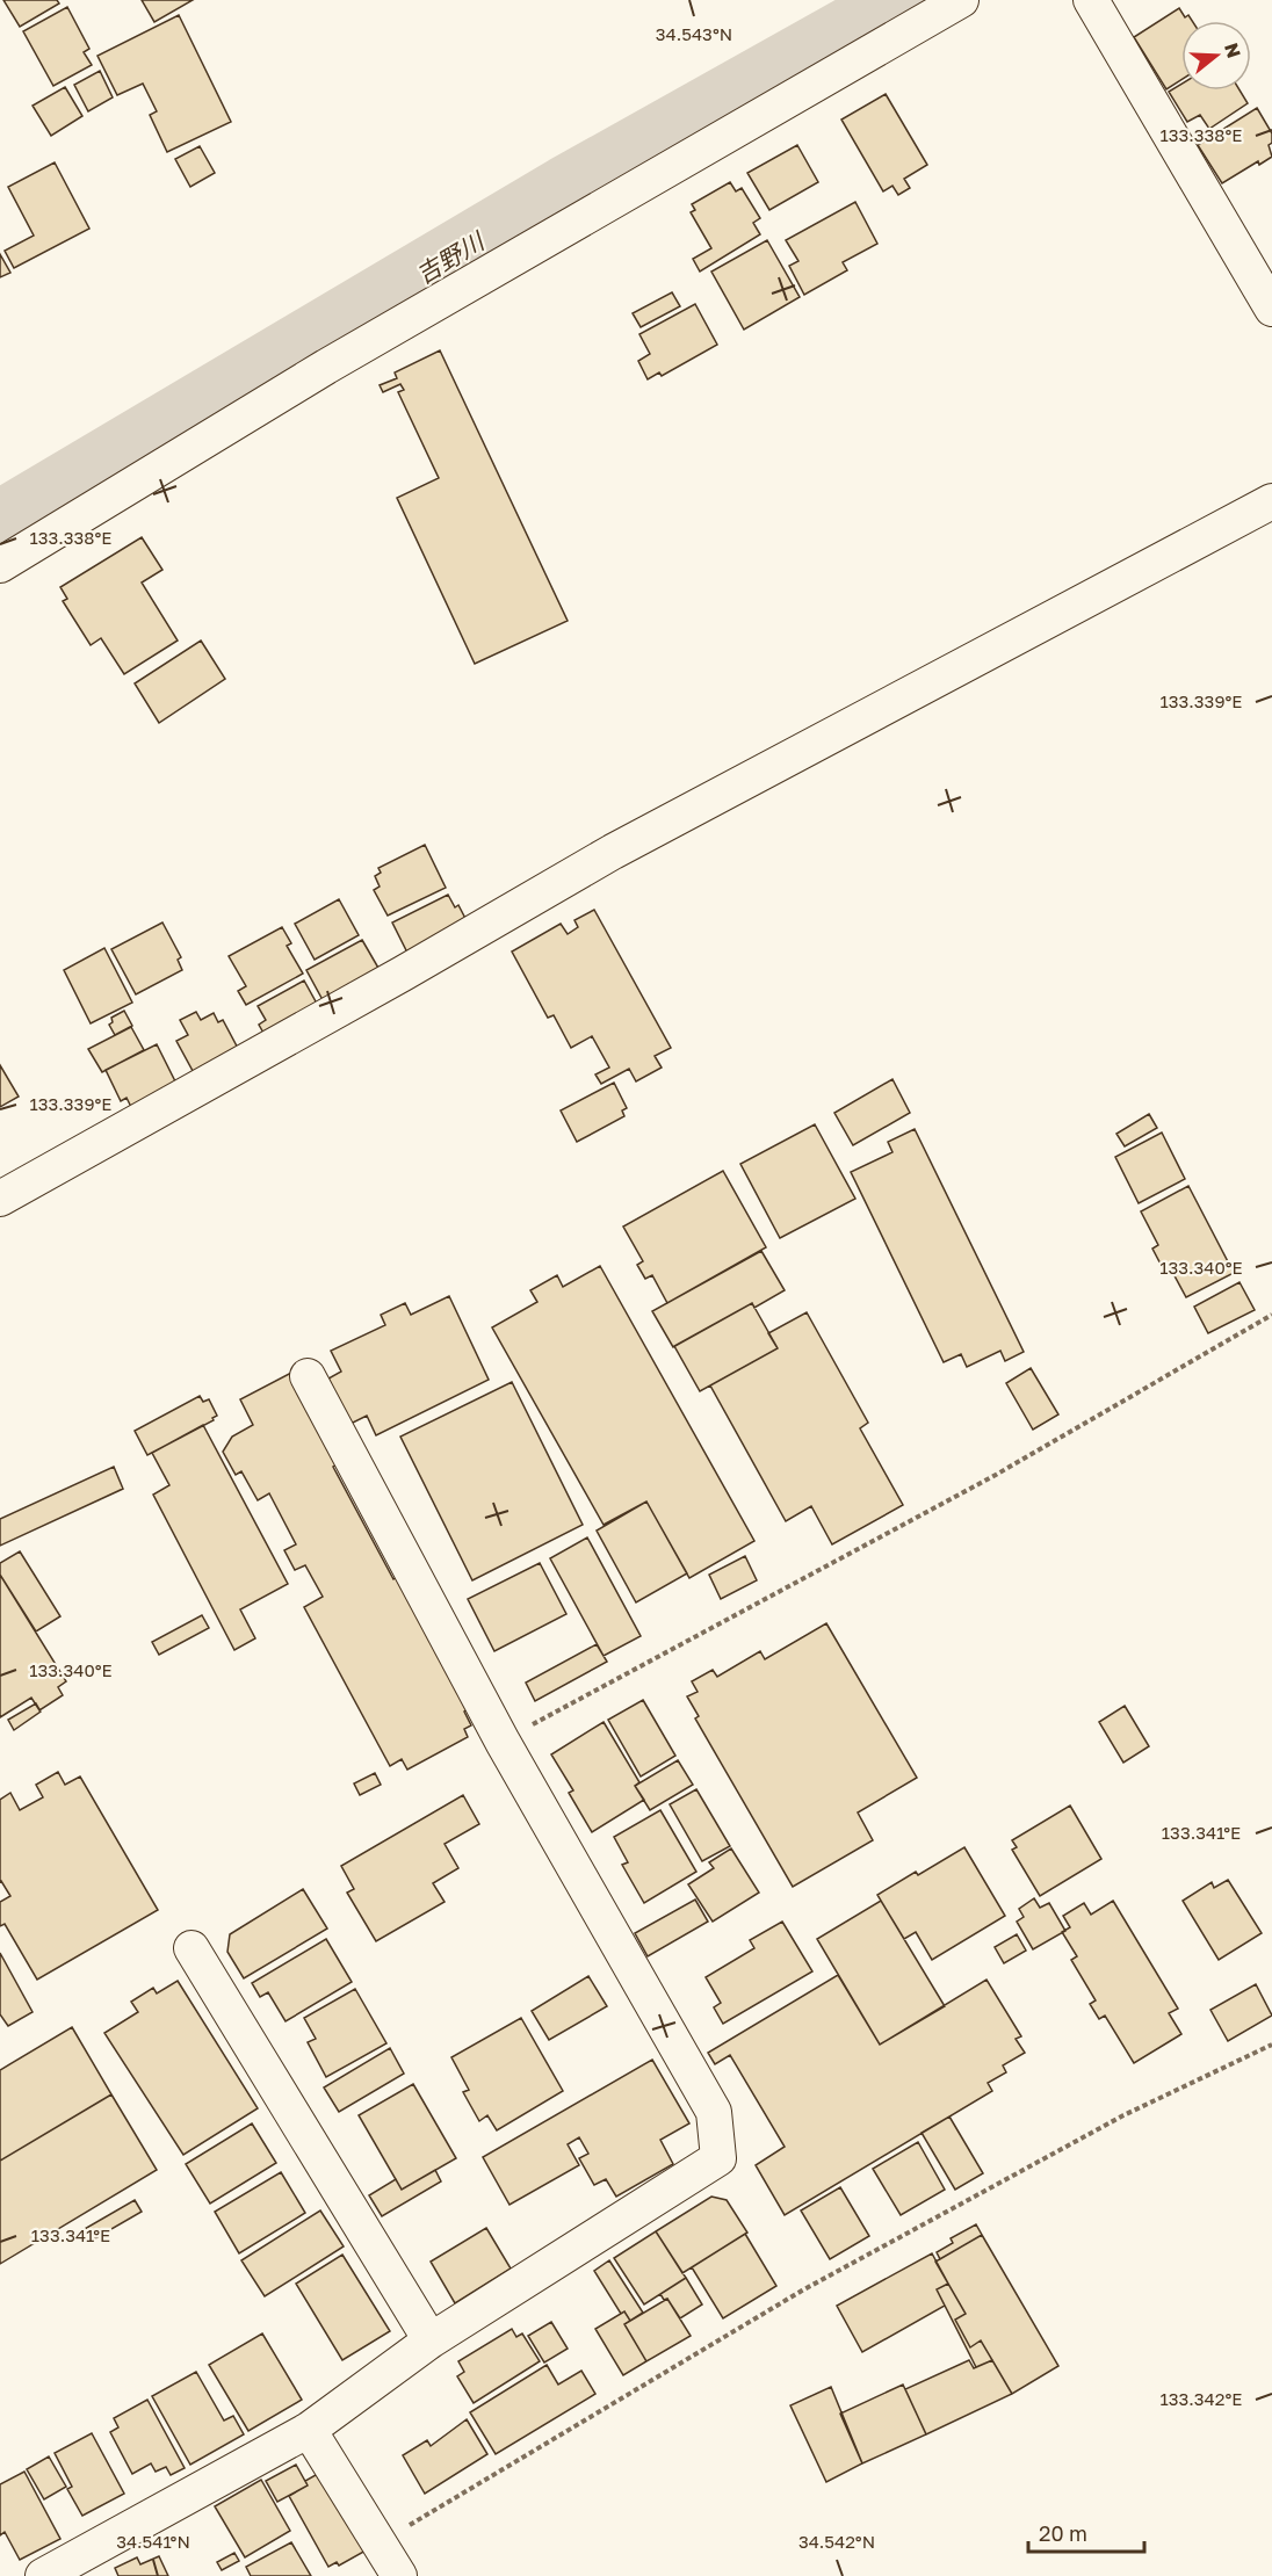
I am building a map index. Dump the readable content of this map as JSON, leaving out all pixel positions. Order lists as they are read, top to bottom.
{
  "water": ["吉野川"],
  "scale_bar": "20 m",
  "north": "right",
  "coordinates": [
    "34.543°N",
    "133.338°E",
    "133.339°E",
    "133.340°E",
    "133.341°E",
    "133.342°E",
    "34.541°N",
    "34.542°N"
  ]
}
